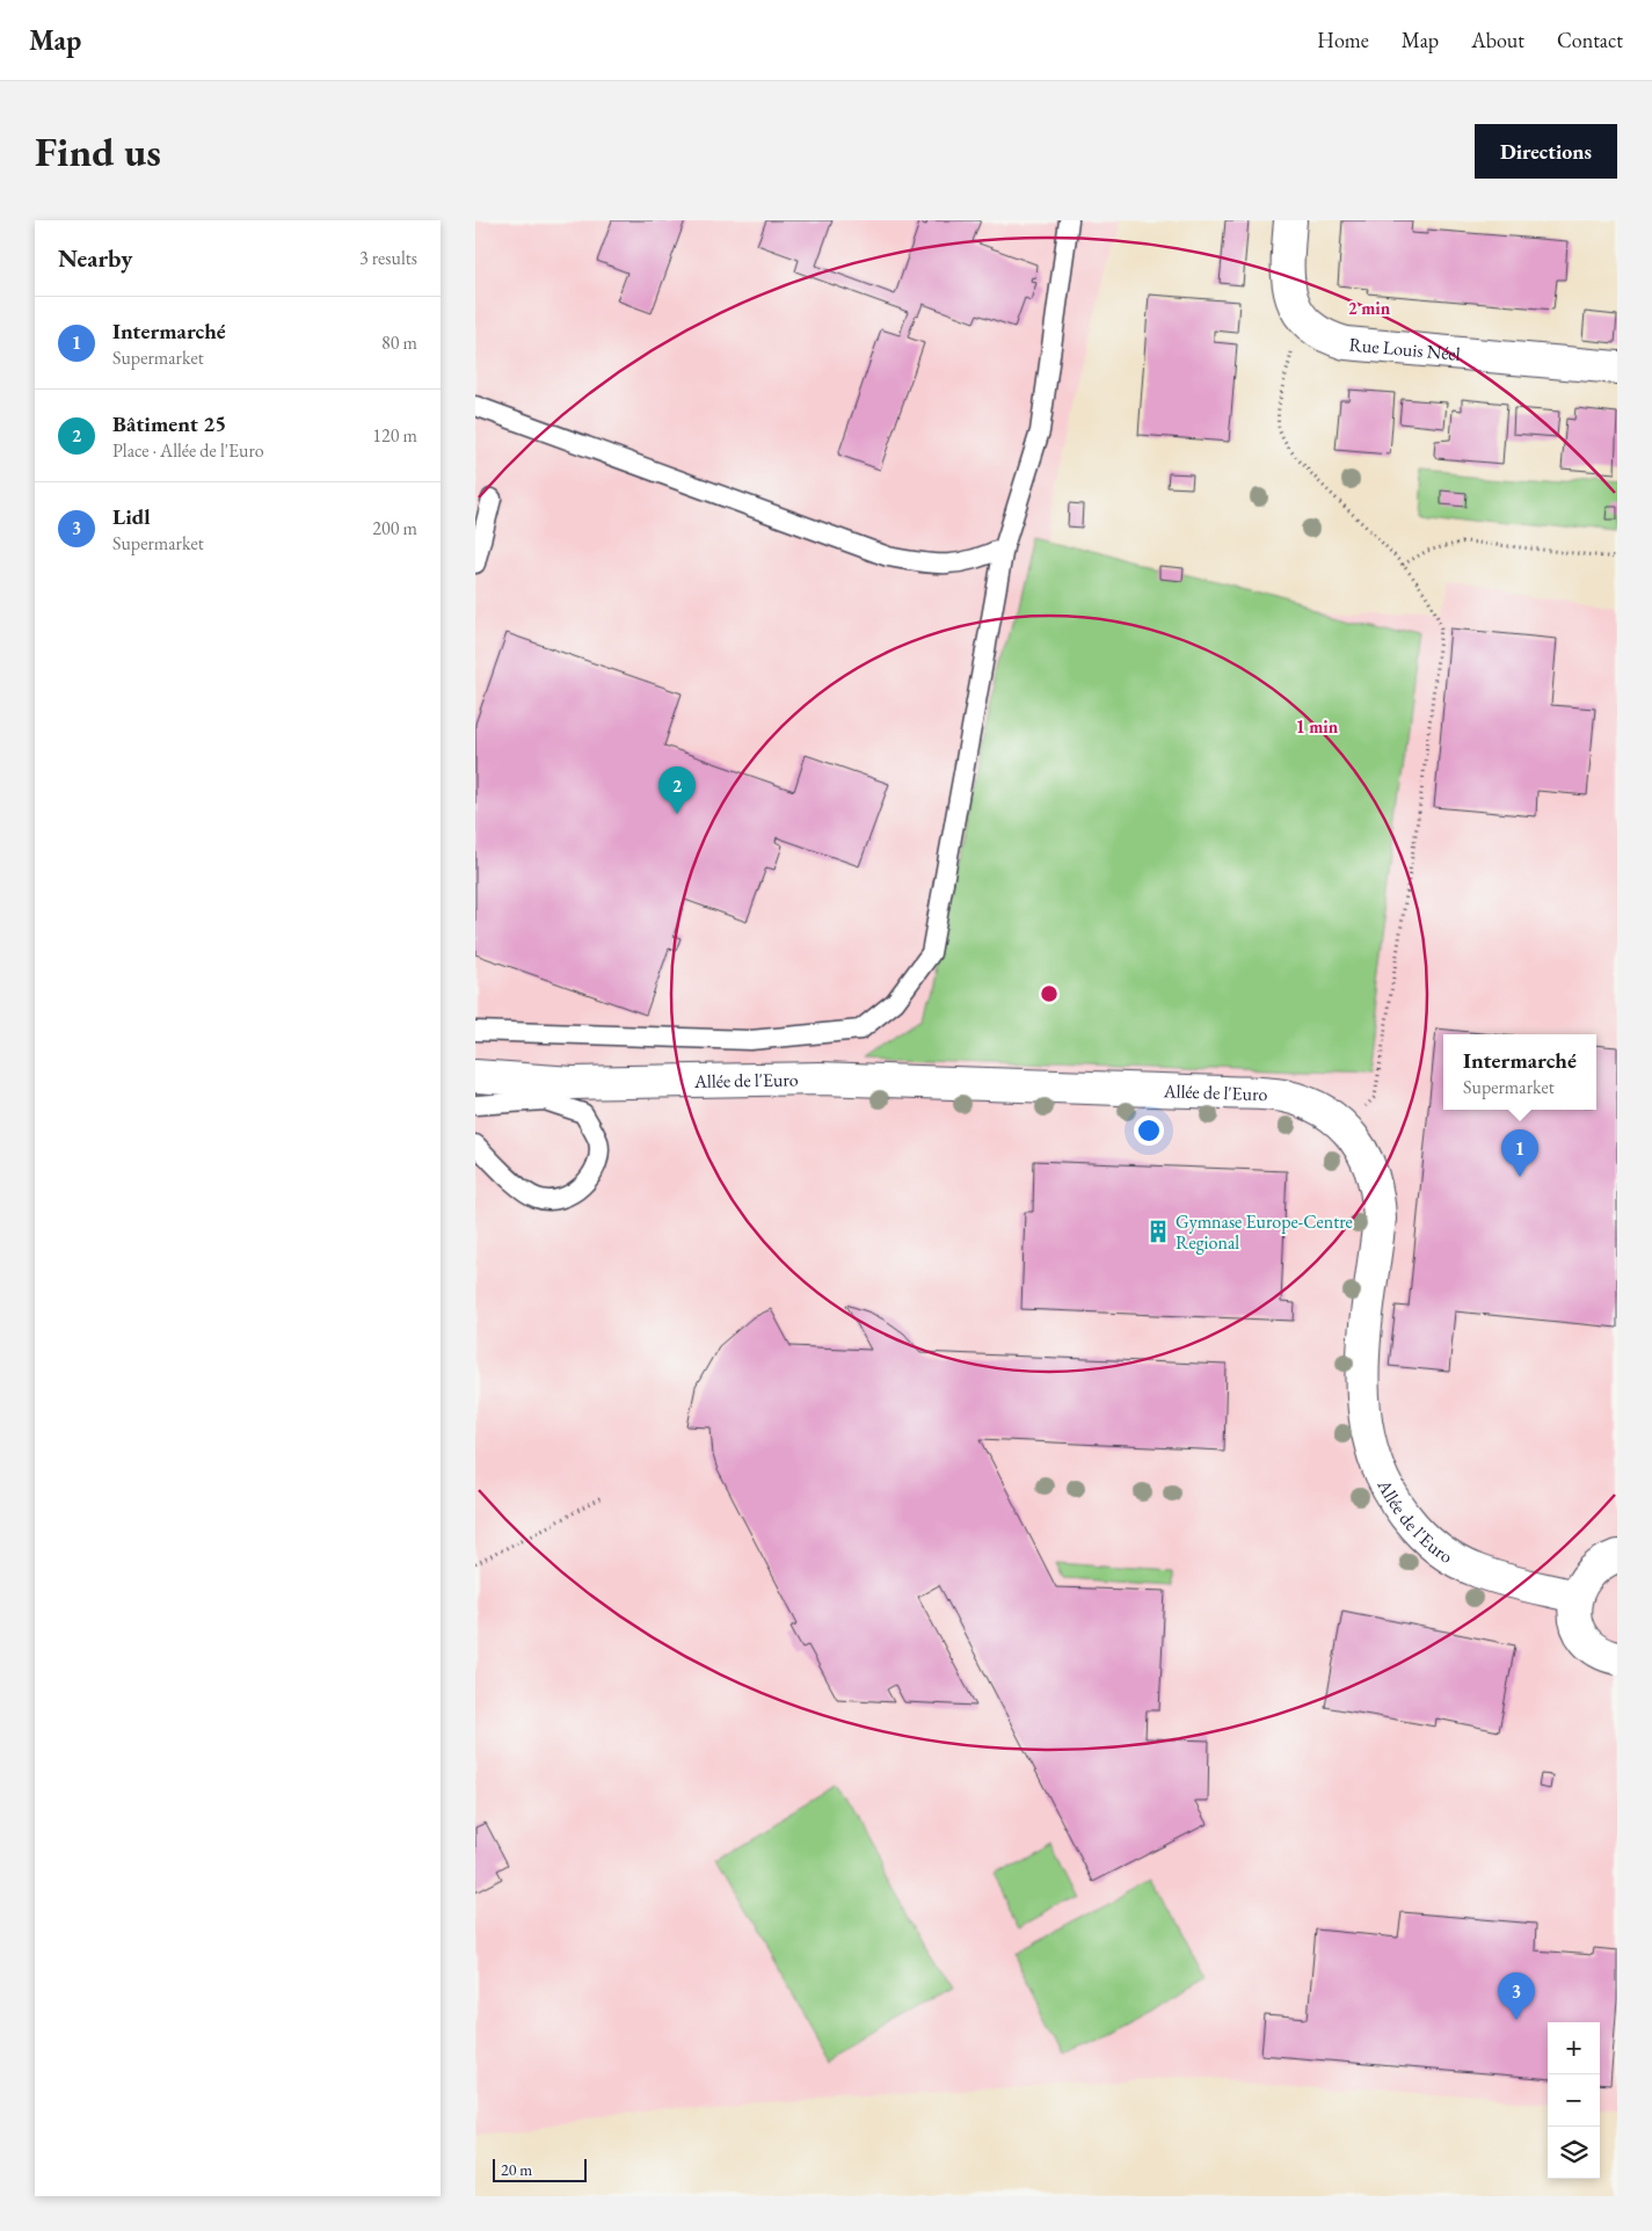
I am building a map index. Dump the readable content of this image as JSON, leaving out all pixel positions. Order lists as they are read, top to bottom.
{
  "streets": {
    "street": ["Rue Louis Néel", "Allée de l'Euro"]
  },
  "places": {
    "building": ["Gymnase Europe-Centre Regional"]
  },
  "scale_bar": "20 m",
  "page": {
    "header": "Map",
    "nav": [
      "Home",
      "Map",
      "About",
      "Contact"
    ],
    "buttons": "Directions",
    "title": "Find us",
    "heading": ["Nearby", "3 results"],
    "list": [
      {
        "mark": "1",
        "name": "Intermarché",
        "note": "Supermarket",
        "value": "80 m"
      },
      {
        "mark": "2",
        "name": "Bâtiment 25",
        "note": "Place · Allée de l'Euro",
        "value": "120 m"
      },
      {
        "mark": "3",
        "name": "Lidl",
        "note": "Supermarket",
        "value": "200 m"
      }
    ],
    "pins": ["2", "1", "3"],
    "popup": ["Intermarché", "Supermarket"],
    "map_buttons": ["+", "−"],
    "scale": "20 m"
  },
  "rings": ["2 min", "1 min"]
}
